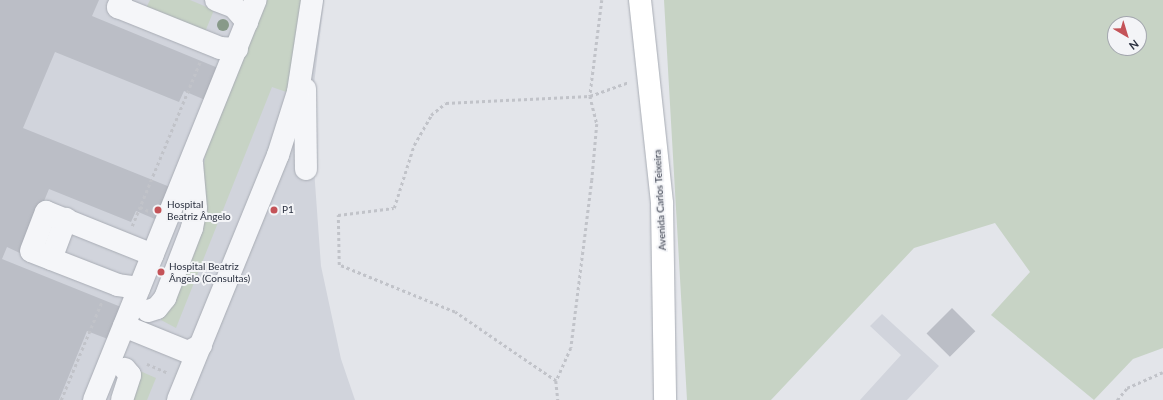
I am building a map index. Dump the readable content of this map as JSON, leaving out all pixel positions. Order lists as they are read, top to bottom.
{
  "streets": {
    "main road": ["Avenida Carlos Teixeira"]
  },
  "places": ["Hospital Beatriz Ângelo", "P1", "Hospital Beatriz Ângelo (Consultas)"],
  "north": "bottom right"
}
